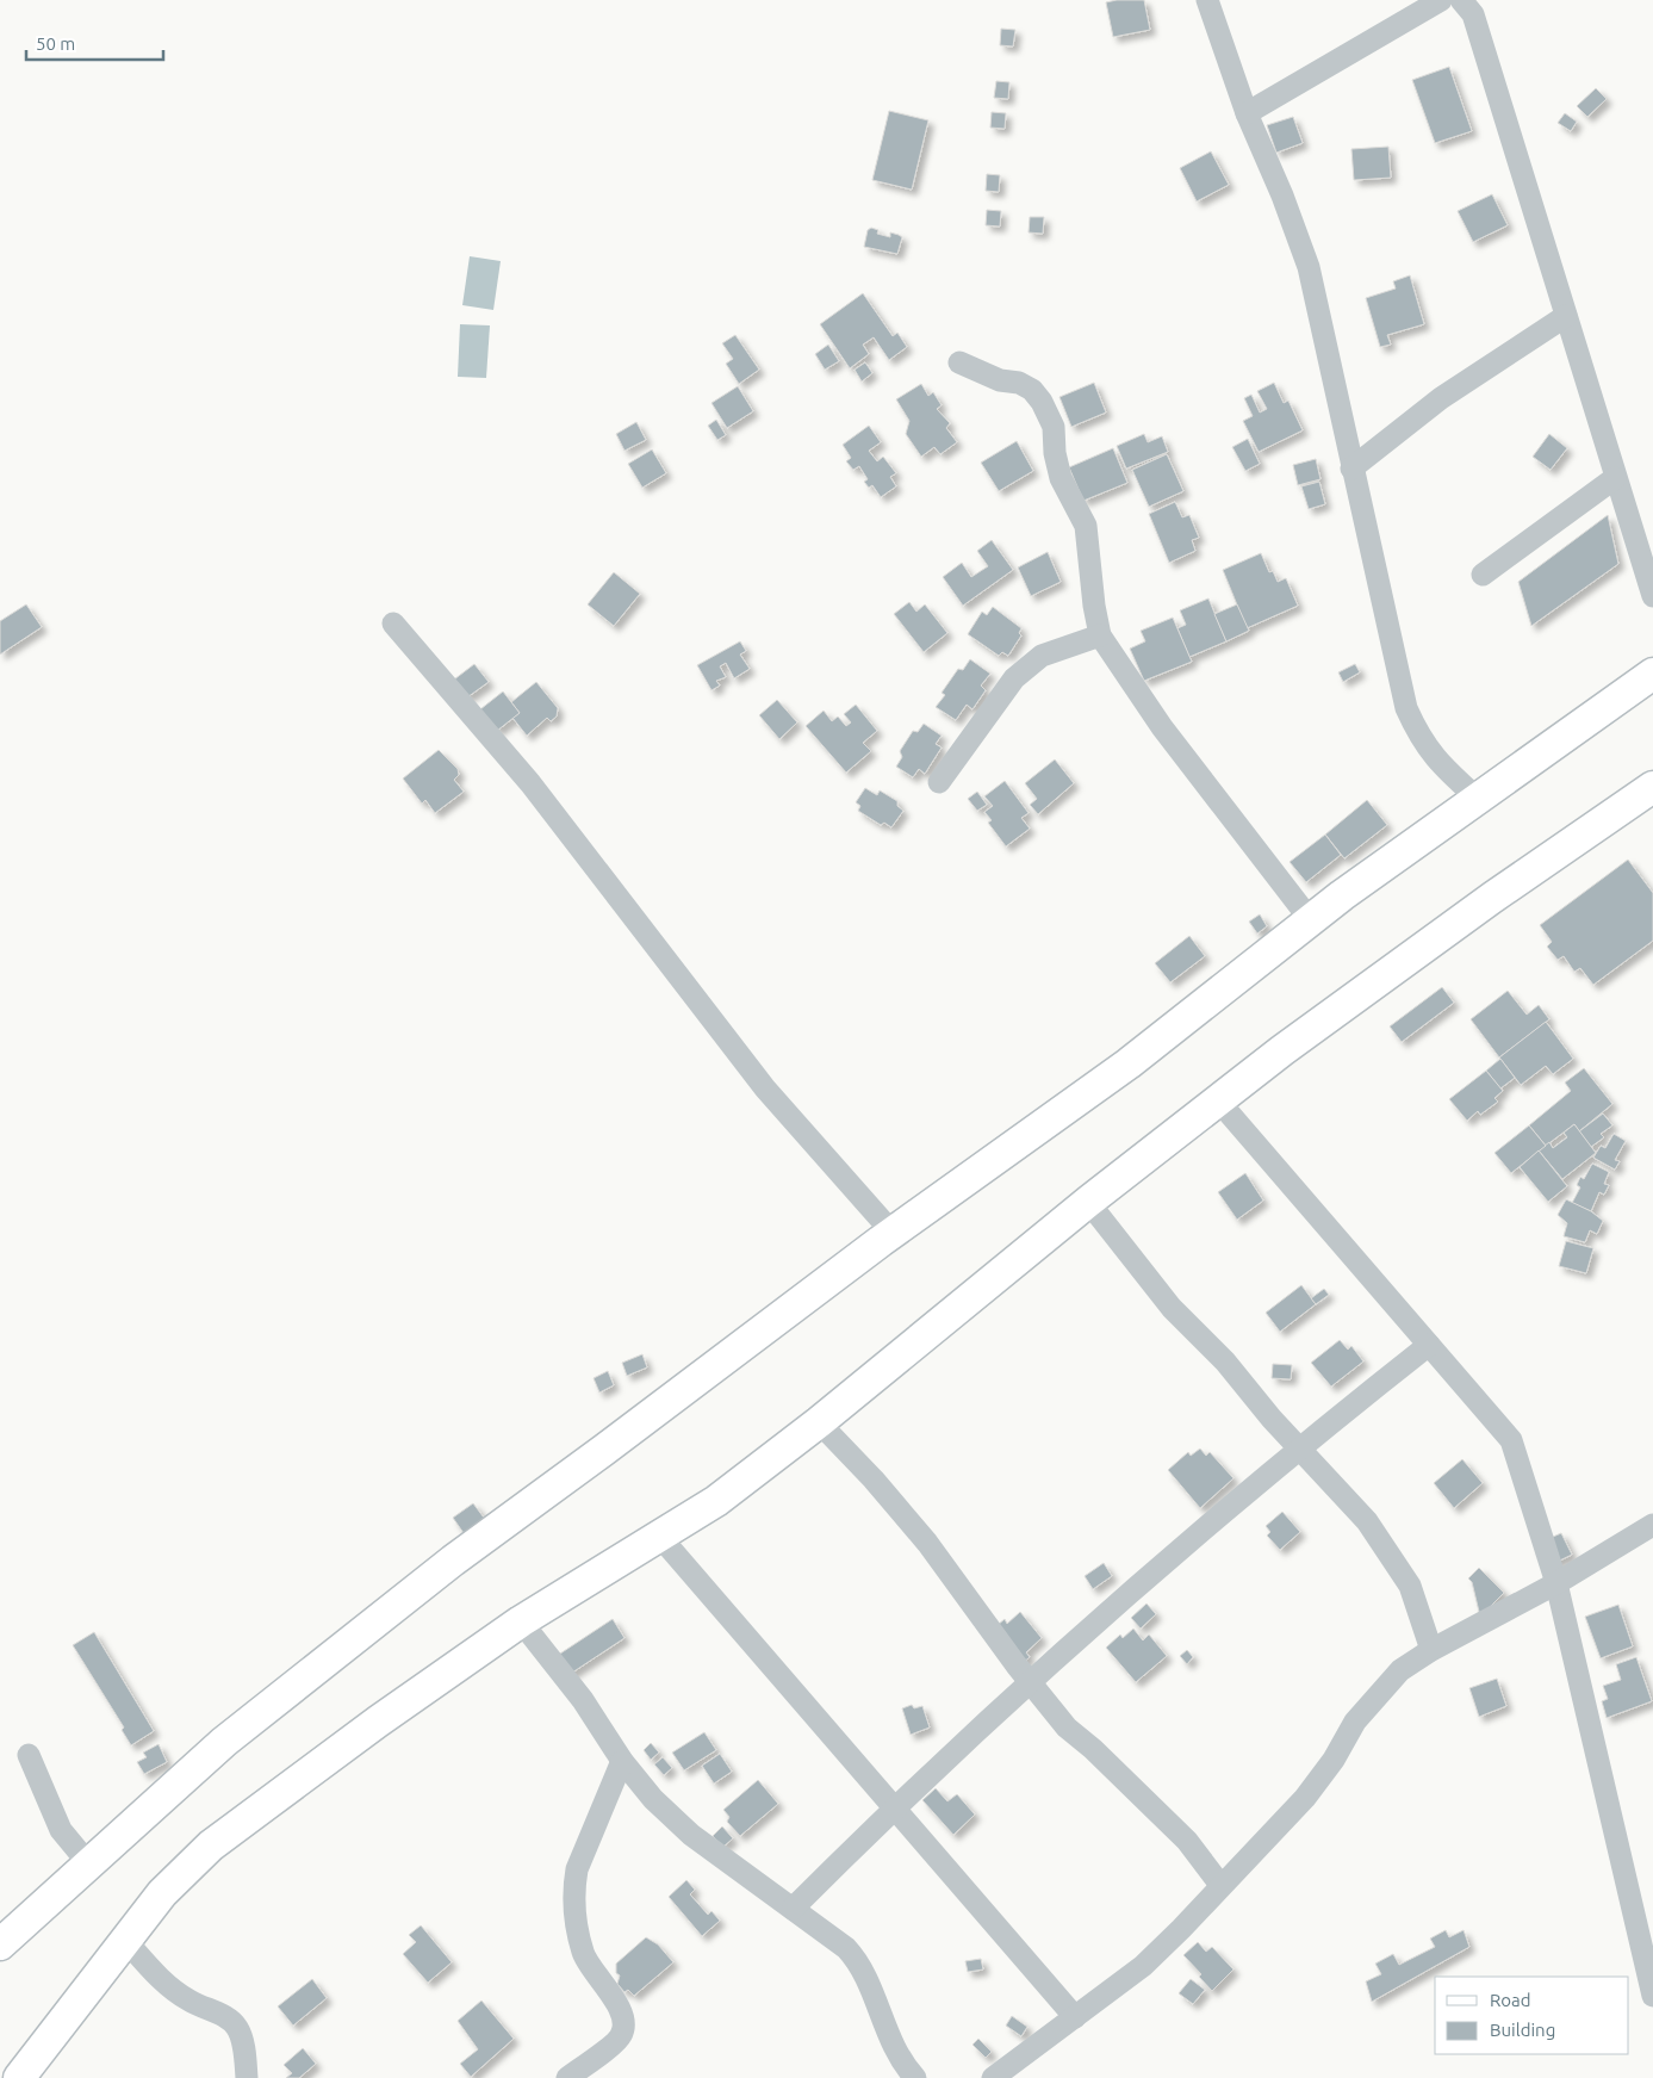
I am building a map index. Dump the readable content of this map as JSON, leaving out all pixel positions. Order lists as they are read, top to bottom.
{
  "legend": ["Road", "Building"],
  "scale_bar": "50 m"
}
